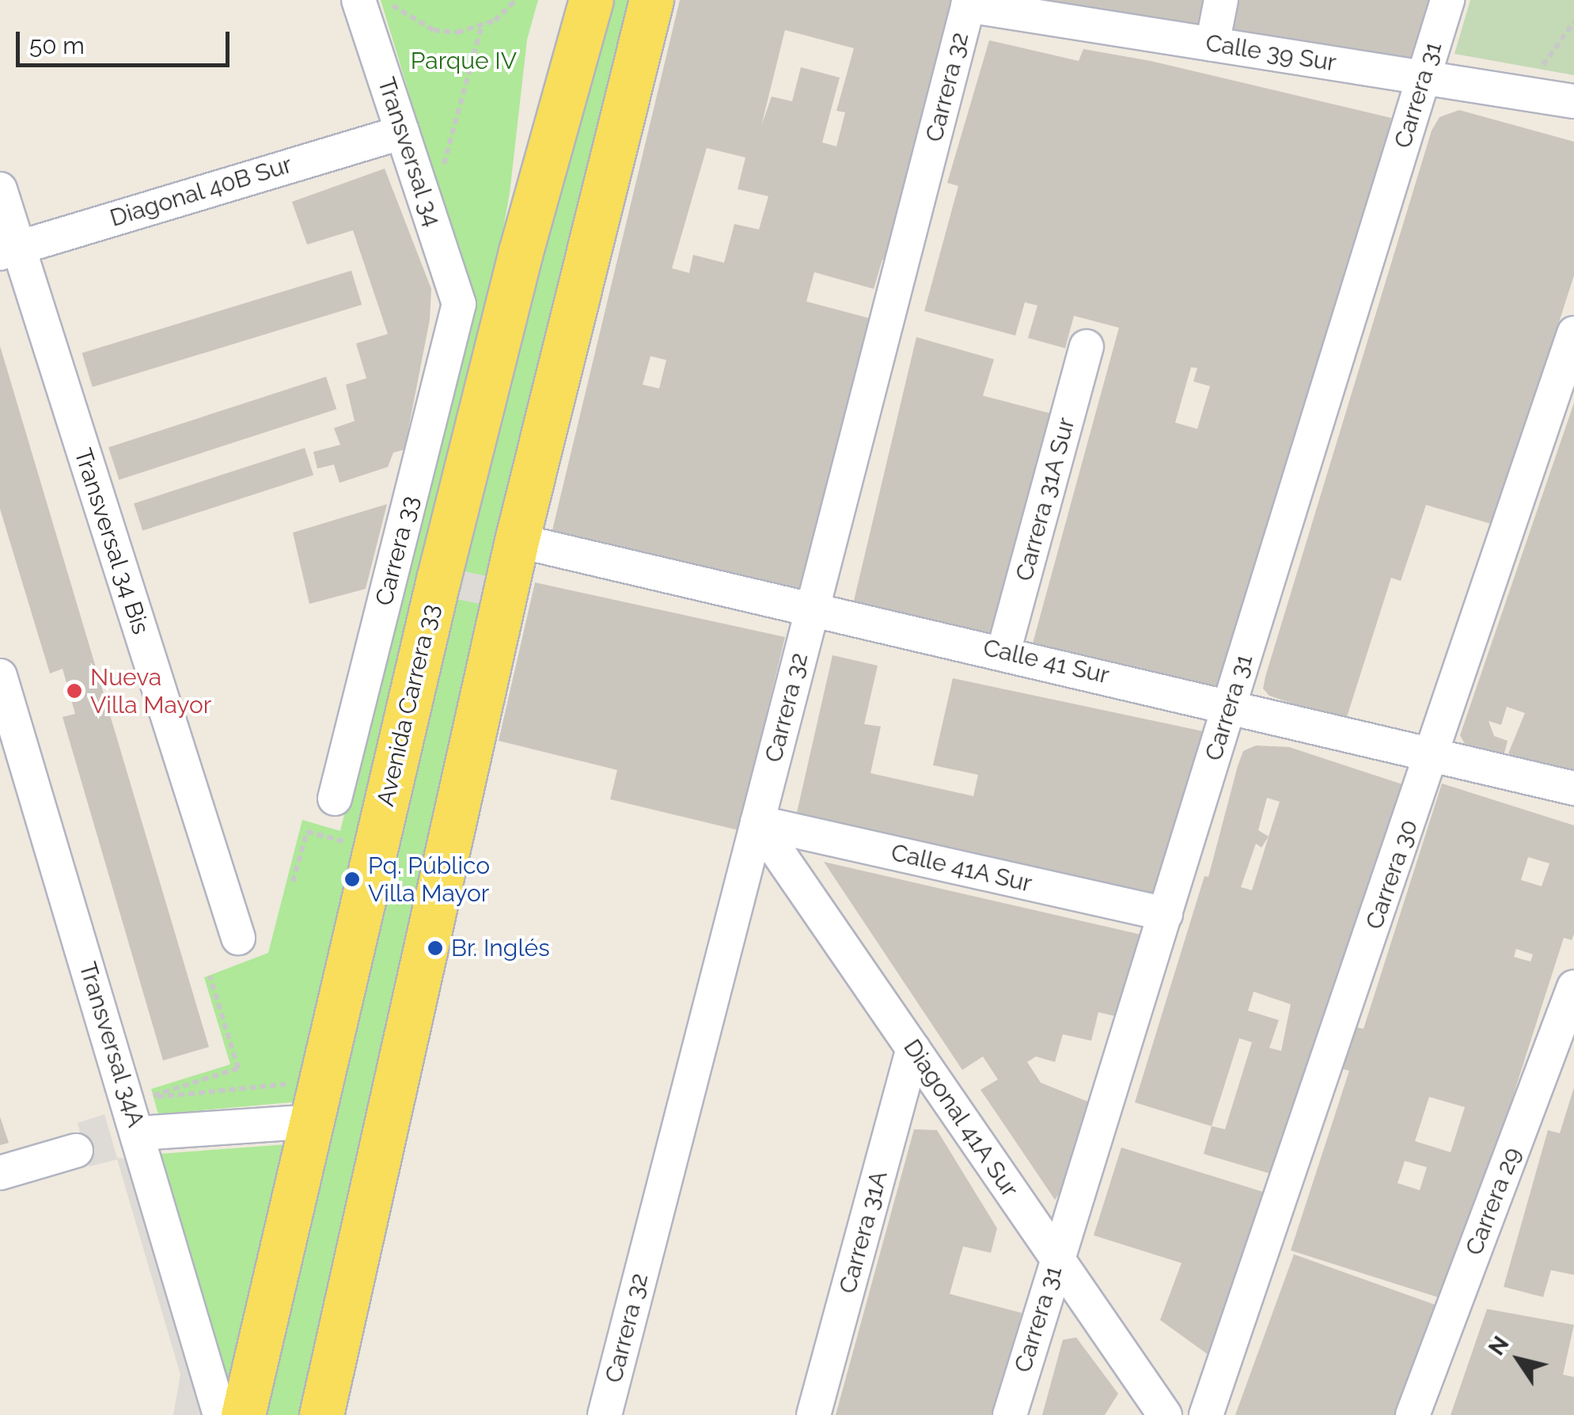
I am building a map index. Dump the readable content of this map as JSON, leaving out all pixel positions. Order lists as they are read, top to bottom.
{
  "streets": {
    "main road": ["Avenida Carrera 33"],
    "street": [
      "Calle 39 Sur",
      "Carrera 32",
      "Carrera 31",
      "Transversal 34",
      "Diagonal 40B Sur",
      "Carrera 31A Sur",
      "Transversal 34 Bis",
      "Carrera 33",
      "Calle 41 Sur",
      "Calle 41A Sur",
      "Carrera 30",
      "Transversal 34A",
      "Diagonal 41A Sur",
      "Carrera 29",
      "Carrera 31A"
    ]
  },
  "crossings": [
    ["Calle 39 Sur", "Carrera 32"],
    ["Calle 39 Sur", "Carrera 31"],
    ["Carrera 32", "Calle 41 Sur"],
    ["Carrera 32", "Calle 41A Sur"],
    ["Carrera 32", "Diagonal 41A Sur"],
    ["Carrera 31", "Calle 41 Sur"],
    ["Carrera 31", "Calle 41A Sur"],
    ["Carrera 31", "Diagonal 41A Sur"],
    ["Transversal 34", "Diagonal 40B Sur"],
    ["Transversal 34", "Carrera 33"],
    ["Diagonal 40B Sur", "Transversal 34 Bis"],
    ["Carrera 31A Sur", "Calle 41 Sur"],
    ["Calle 41 Sur", "Carrera 30"],
    ["Calle 41A Sur", "Diagonal 41A Sur"],
    ["Diagonal 41A Sur", "Carrera 31A"]
  ],
  "parks": ["Parque IV"],
  "places": ["Nueva Villa Mayor", "Pq. Público Villa Mayor", "Br. Inglés"],
  "scale_bar": "50 m",
  "north": "top left"
}
